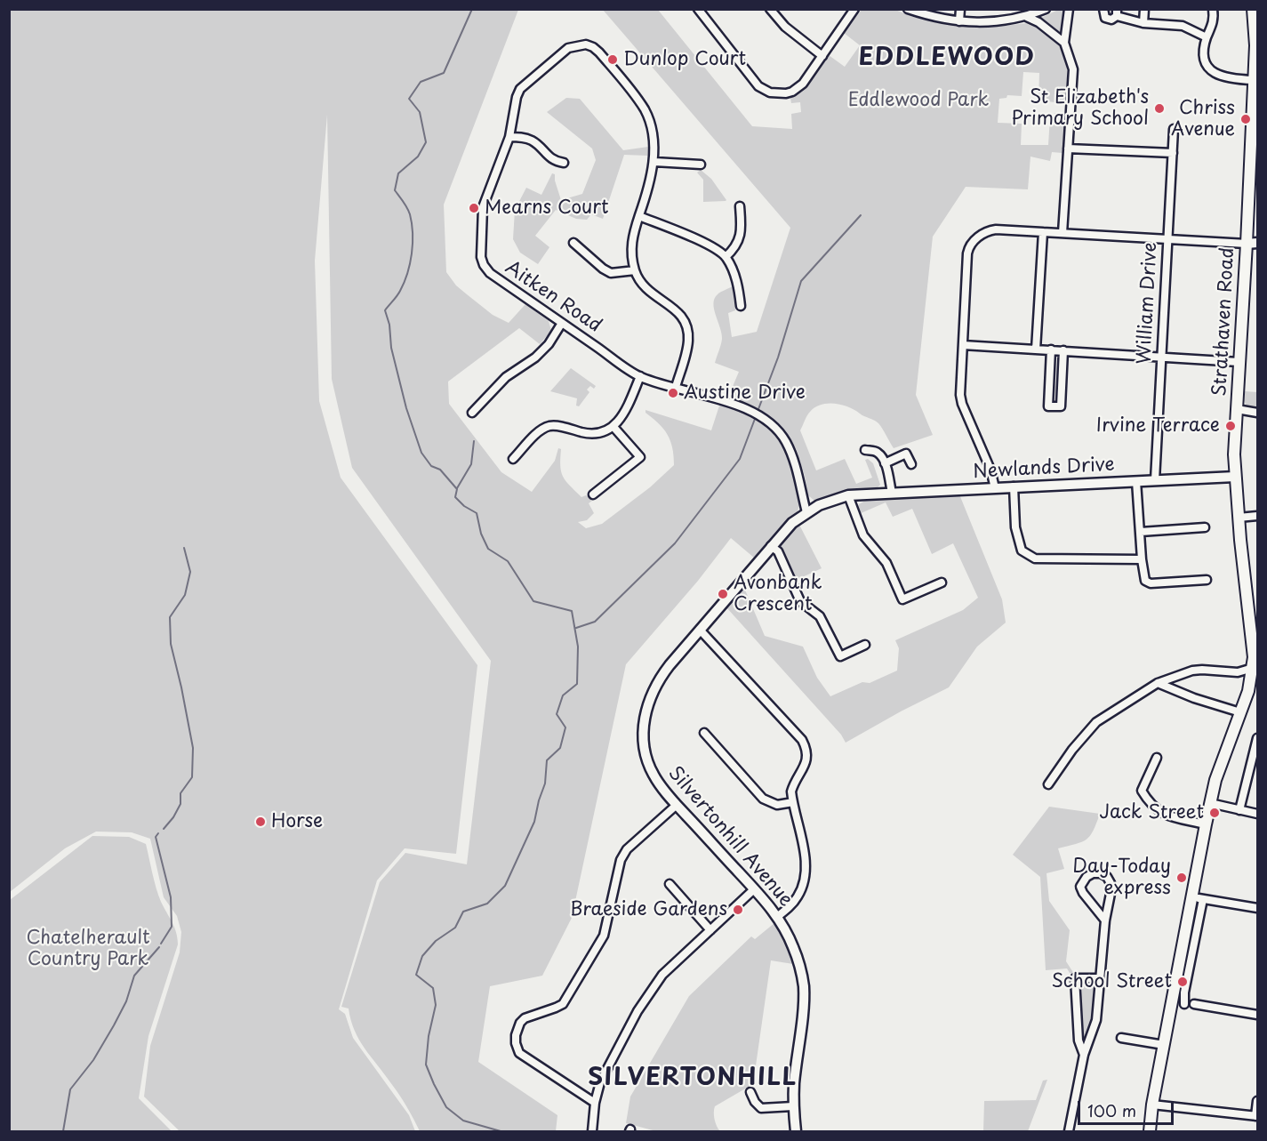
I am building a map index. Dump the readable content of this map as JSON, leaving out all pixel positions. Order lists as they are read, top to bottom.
{
  "streets": {
    "main road": ["Strathaven Road"],
    "street": [
      "Aitken Road",
      "William Drive",
      "Newlands Drive",
      "Silvertonhill Avenue"
    ]
  },
  "crossings": [
    ["Aitken Road", "Silvertonhill Avenue"],
    ["William Drive", "Newlands Drive"],
    ["Strathaven Road", "Newlands Drive"],
    ["Newlands Drive", "Silvertonhill Avenue"]
  ],
  "districts": ["EDDLEWOOD", "SILVERTONHILL"],
  "parks": ["Eddlewood Park", "Chatelherault Country Park"],
  "places": [
    "Dunlop Court",
    "St Elizabeth's Primary School",
    "Chriss Avenue",
    "Mearns Court",
    "Austine Drive",
    "Irvine Terrace",
    "Avonbank Crescent",
    "Jack Street",
    "Horse",
    "Day-Today express",
    "Braeside Gardens",
    "School Street"
  ],
  "scale_bar": "100 m"
}
